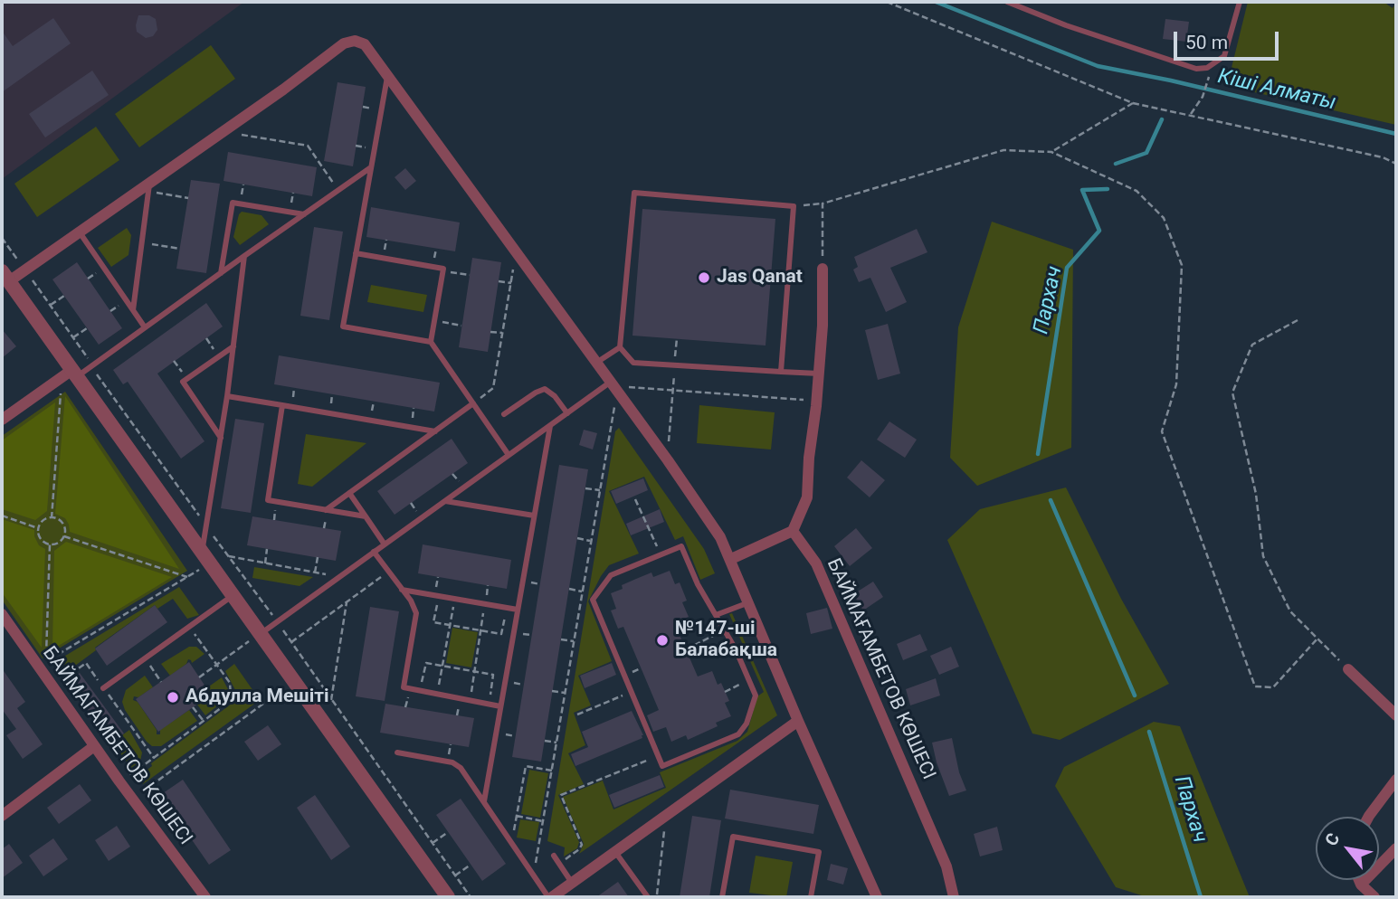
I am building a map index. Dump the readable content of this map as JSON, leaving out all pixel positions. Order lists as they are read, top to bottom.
{
  "streets": {
    "street": ["БАЙМАҒАМБЕТОВ КӨШЕСІ", "БАЙМАГАМБЕТОВ КӨШЕСІ"]
  },
  "water": ["Кіші Алматы", "Пархач"],
  "places": ["Jas Qanat", "№147-ші Балабақша", "Абдулла Мешіті"],
  "scale_bar": "50 m",
  "north": "top left"
}
